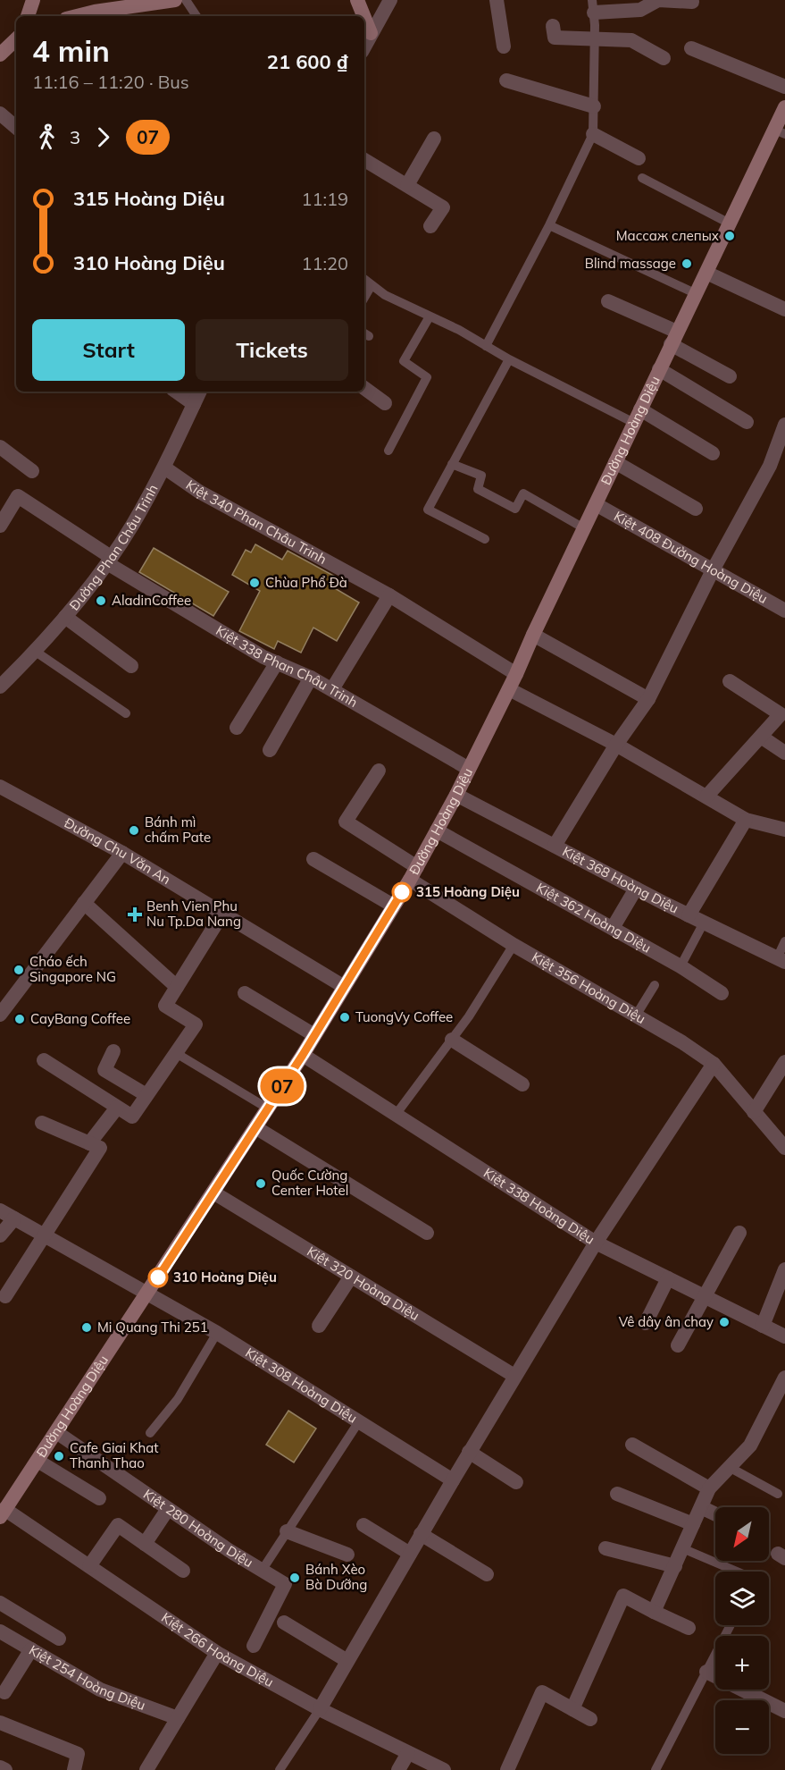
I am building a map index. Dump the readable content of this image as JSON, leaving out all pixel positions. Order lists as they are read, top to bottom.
{
  "streets": {
    "main road": ["Đường Hoàng Diệu"],
    "street": [
      "Kiệt 340 Phan Châu Trinh",
      "Đường Phan Châu Trinh",
      "Kiệt 408 Đường Hoàng Diệu",
      "Kiệt 338 Phan Châu Trinh",
      "Đường Chu Văn An",
      "Kiệt 368 Hoàng Diệu",
      "Kiệt 362 Hoàng Diệu",
      "Kiệt 356 Hoàng Diệu",
      "Kiệt 338 Hoàng Diệu",
      "Kiệt 320 Hoàng Diệu",
      "Kiệt 308 Hoàng Diệu",
      "Kiệt 280 Hoàng Diệu",
      "Kiệt 266 Hoàng Diệu",
      "Kiệt 254 Hoàng Diệu"
    ]
  },
  "crossings": [
    ["Đường Hoàng Diệu", "Kiệt 340 Phan Châu Trinh"],
    ["Đường Hoàng Diệu", "Kiệt 408 Đường Hoàng Diệu"],
    ["Đường Hoàng Diệu", "Kiệt 338 Phan Châu Trinh"],
    ["Đường Hoàng Diệu", "Đường Chu Văn An"],
    ["Đường Hoàng Diệu", "Kiệt 368 Hoàng Diệu"],
    ["Đường Hoàng Diệu", "Kiệt 362 Hoàng Diệu"],
    ["Đường Hoàng Diệu", "Kiệt 356 Hoàng Diệu"],
    ["Đường Hoàng Diệu", "Kiệt 338 Hoàng Diệu"],
    ["Đường Hoàng Diệu", "Kiệt 320 Hoàng Diệu"],
    ["Đường Hoàng Diệu", "Kiệt 308 Hoàng Diệu"],
    ["Đường Hoàng Diệu", "Kiệt 280 Hoàng Diệu"],
    ["Đường Hoàng Diệu", "Kiệt 266 Hoàng Diệu"],
    ["Kiệt 340 Phan Châu Trinh", "Đường Phan Châu Trinh"],
    ["Đường Phan Châu Trinh", "Kiệt 338 Phan Châu Trinh"]
  ],
  "places": {
    "other": [
      "Массаж слепых",
      "Blind massage",
      "Chùa Phổ Đà",
      "AladinCoffee",
      "Bánh mì chấm Pate",
      "315 Hoàng Diệu",
      "Cháo ếch Singapore NG",
      "TuongVy Coffee",
      "CayBang Coffee",
      "Quốc Cường Center Hotel",
      "310 Hoàng Diệu",
      "Vê dây ân chay",
      "Mi Quang Thi 251",
      "Cafe Giai Khat Thanh Thao",
      "Bánh Xèo Bà Dưỡng"
    ],
    "health": ["Benh Vien Phu Nu Tp.Da Nang"]
  },
  "lines": ["bus line 07"],
  "north": "bottom left",
  "page": {
    "on_map": "07",
    "heading": ["4 min", "11:16 – 11:20 · Bus", "21 600 ₫"],
    "legs": ["3", "07"],
    "list": [
      {
        "name": "315 Hoàng Diệu",
        "value": "11:19"
      },
      {
        "name": "310 Hoàng Diệu",
        "value": "11:20"
      }
    ],
    "buttons": ["Start", "Tickets"],
    "map_buttons": ["+", "−"]
  }
}
